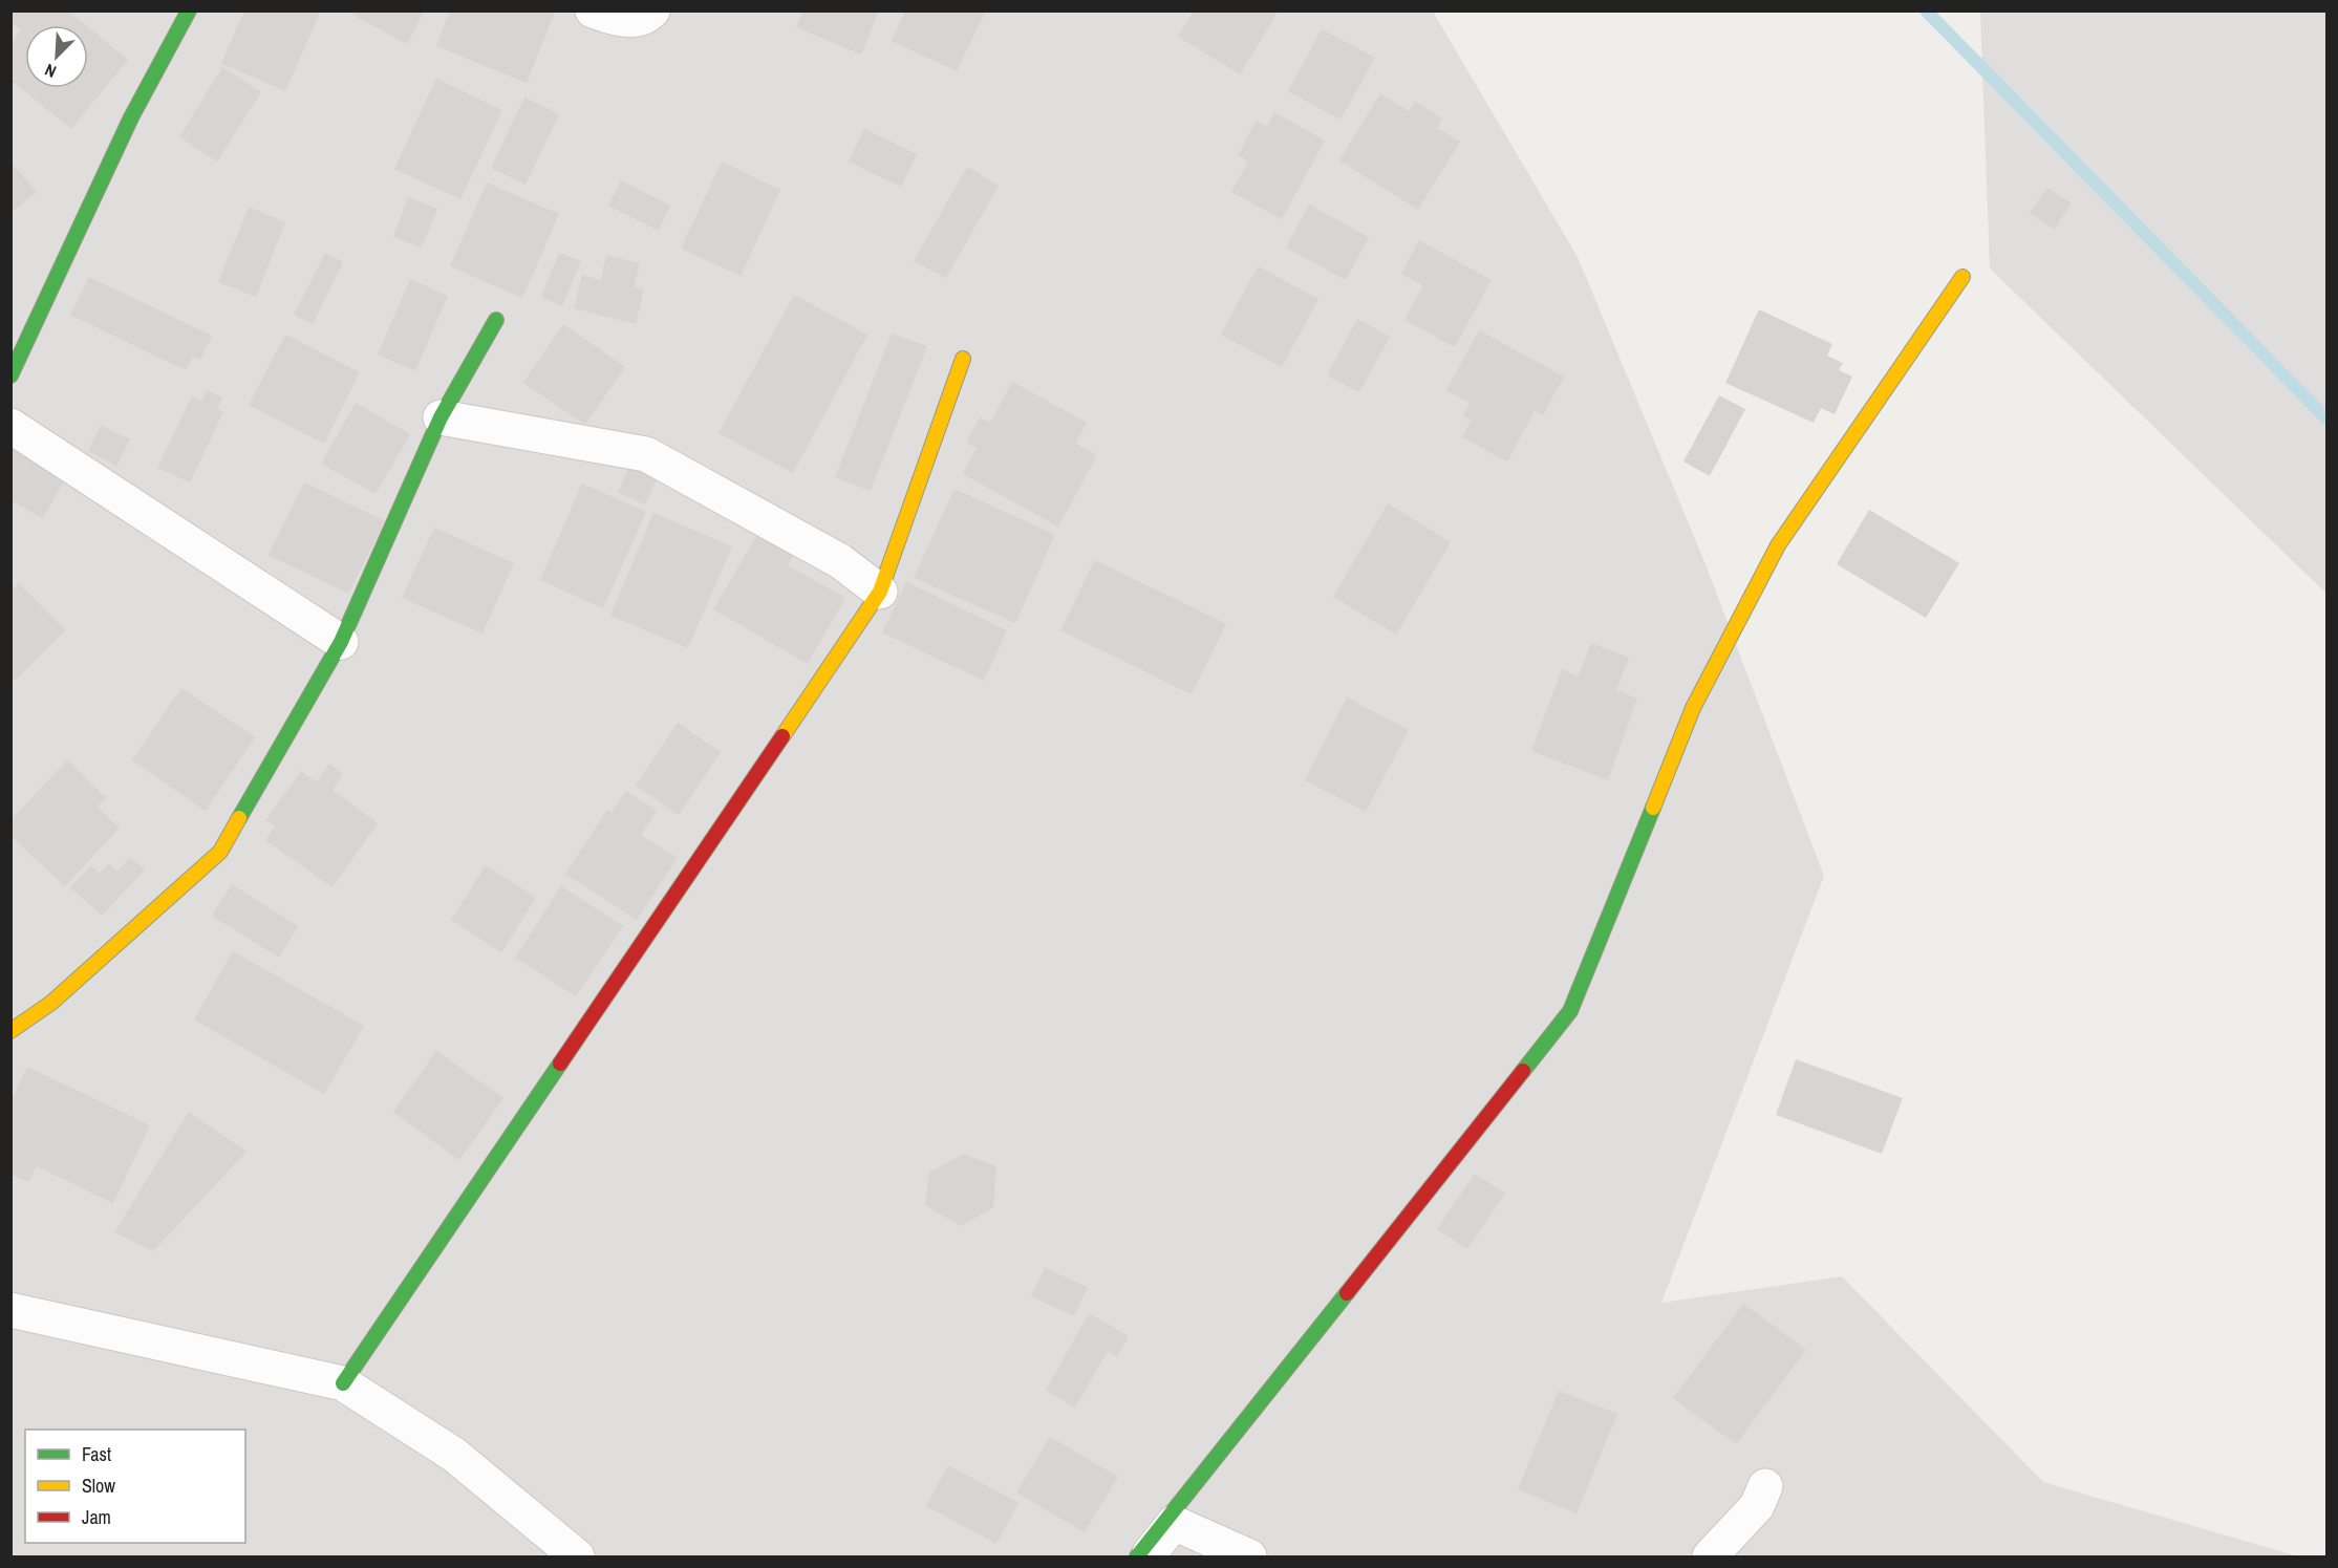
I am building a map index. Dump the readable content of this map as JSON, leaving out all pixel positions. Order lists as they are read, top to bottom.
{
  "legend": ["Fast", "Slow", "Jam"],
  "north": "bottom left"
}
